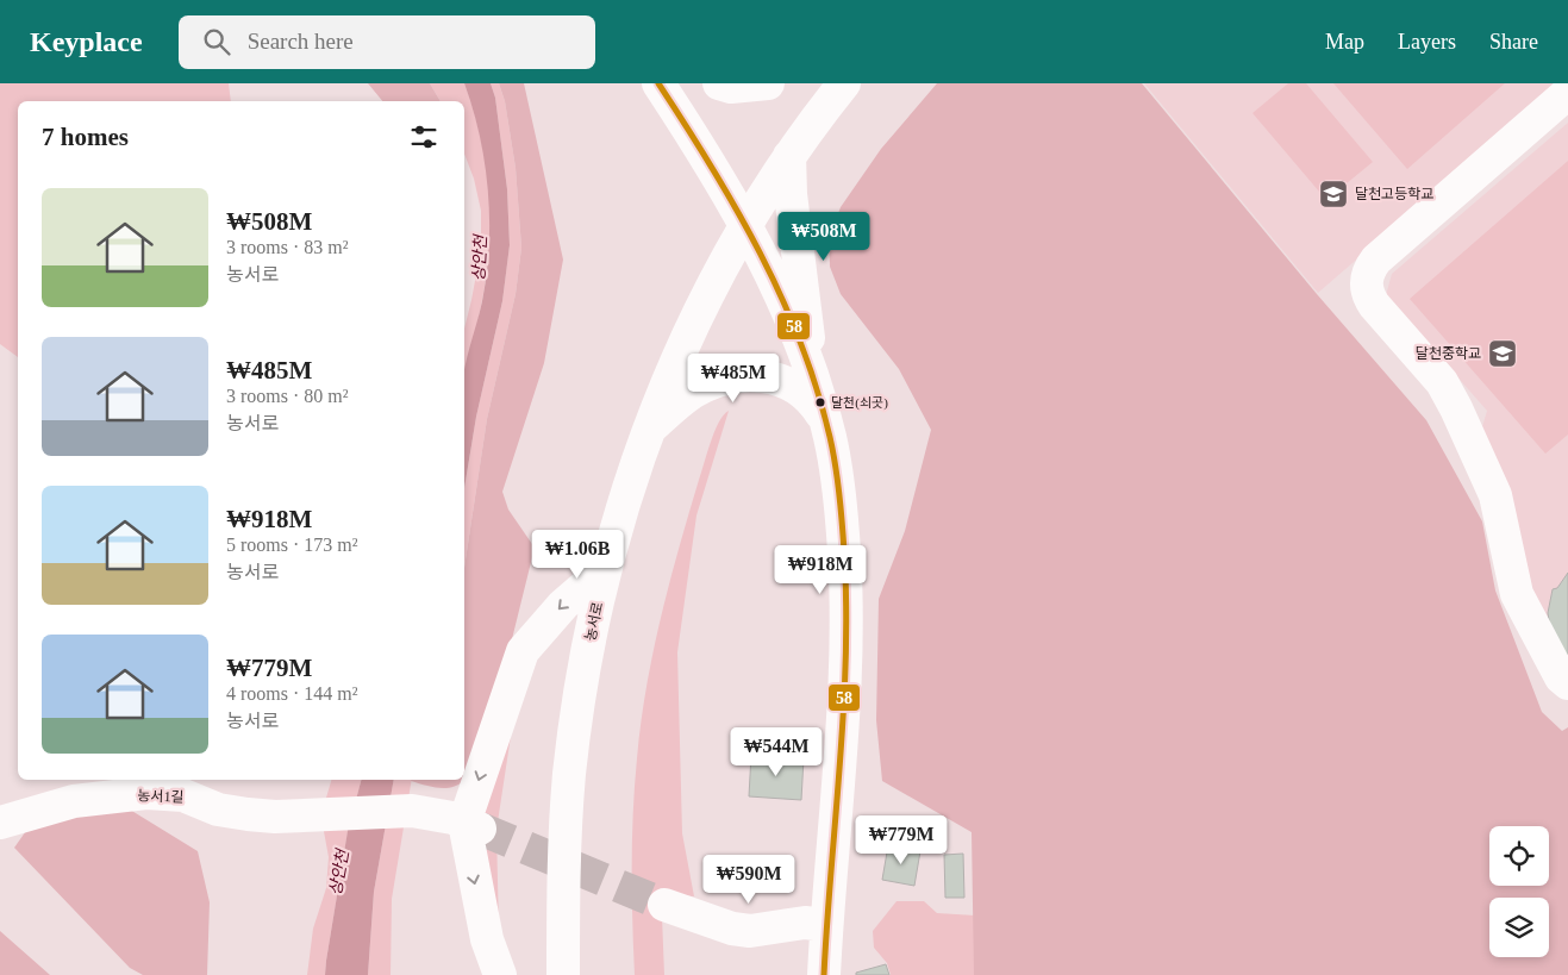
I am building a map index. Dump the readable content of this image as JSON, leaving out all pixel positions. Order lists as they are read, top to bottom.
{
  "streets": {
    "street": ["농서로", "농서1길"]
  },
  "water": ["상안천"],
  "places": {
    "school or university": ["달천고등학교", "달천중학교"],
    "other": ["달천(쇠곳)"]
  },
  "lines": ["transit line 58"],
  "page": {
    "header": "Keyplace",
    "search": "Search here",
    "nav": ["Map", "Layers", "Share"],
    "heading": "7 homes",
    "list": [
      {
        "name": "₩508M",
        "note": "3 rooms · 83 m² · 농서로"
      },
      {
        "name": "₩485M",
        "note": "3 rooms · 80 m² · 농서로"
      },
      {
        "name": "₩918M",
        "note": "5 rooms · 173 m² · 농서로"
      },
      {
        "name": "₩779M",
        "note": "4 rooms · 144 m² · 농서로"
      }
    ],
    "price": [
      "₩508M",
      "₩485M",
      "₩1.06B",
      "₩918M",
      "₩544M",
      "₩779M",
      "₩590M"
    ]
  }
}
